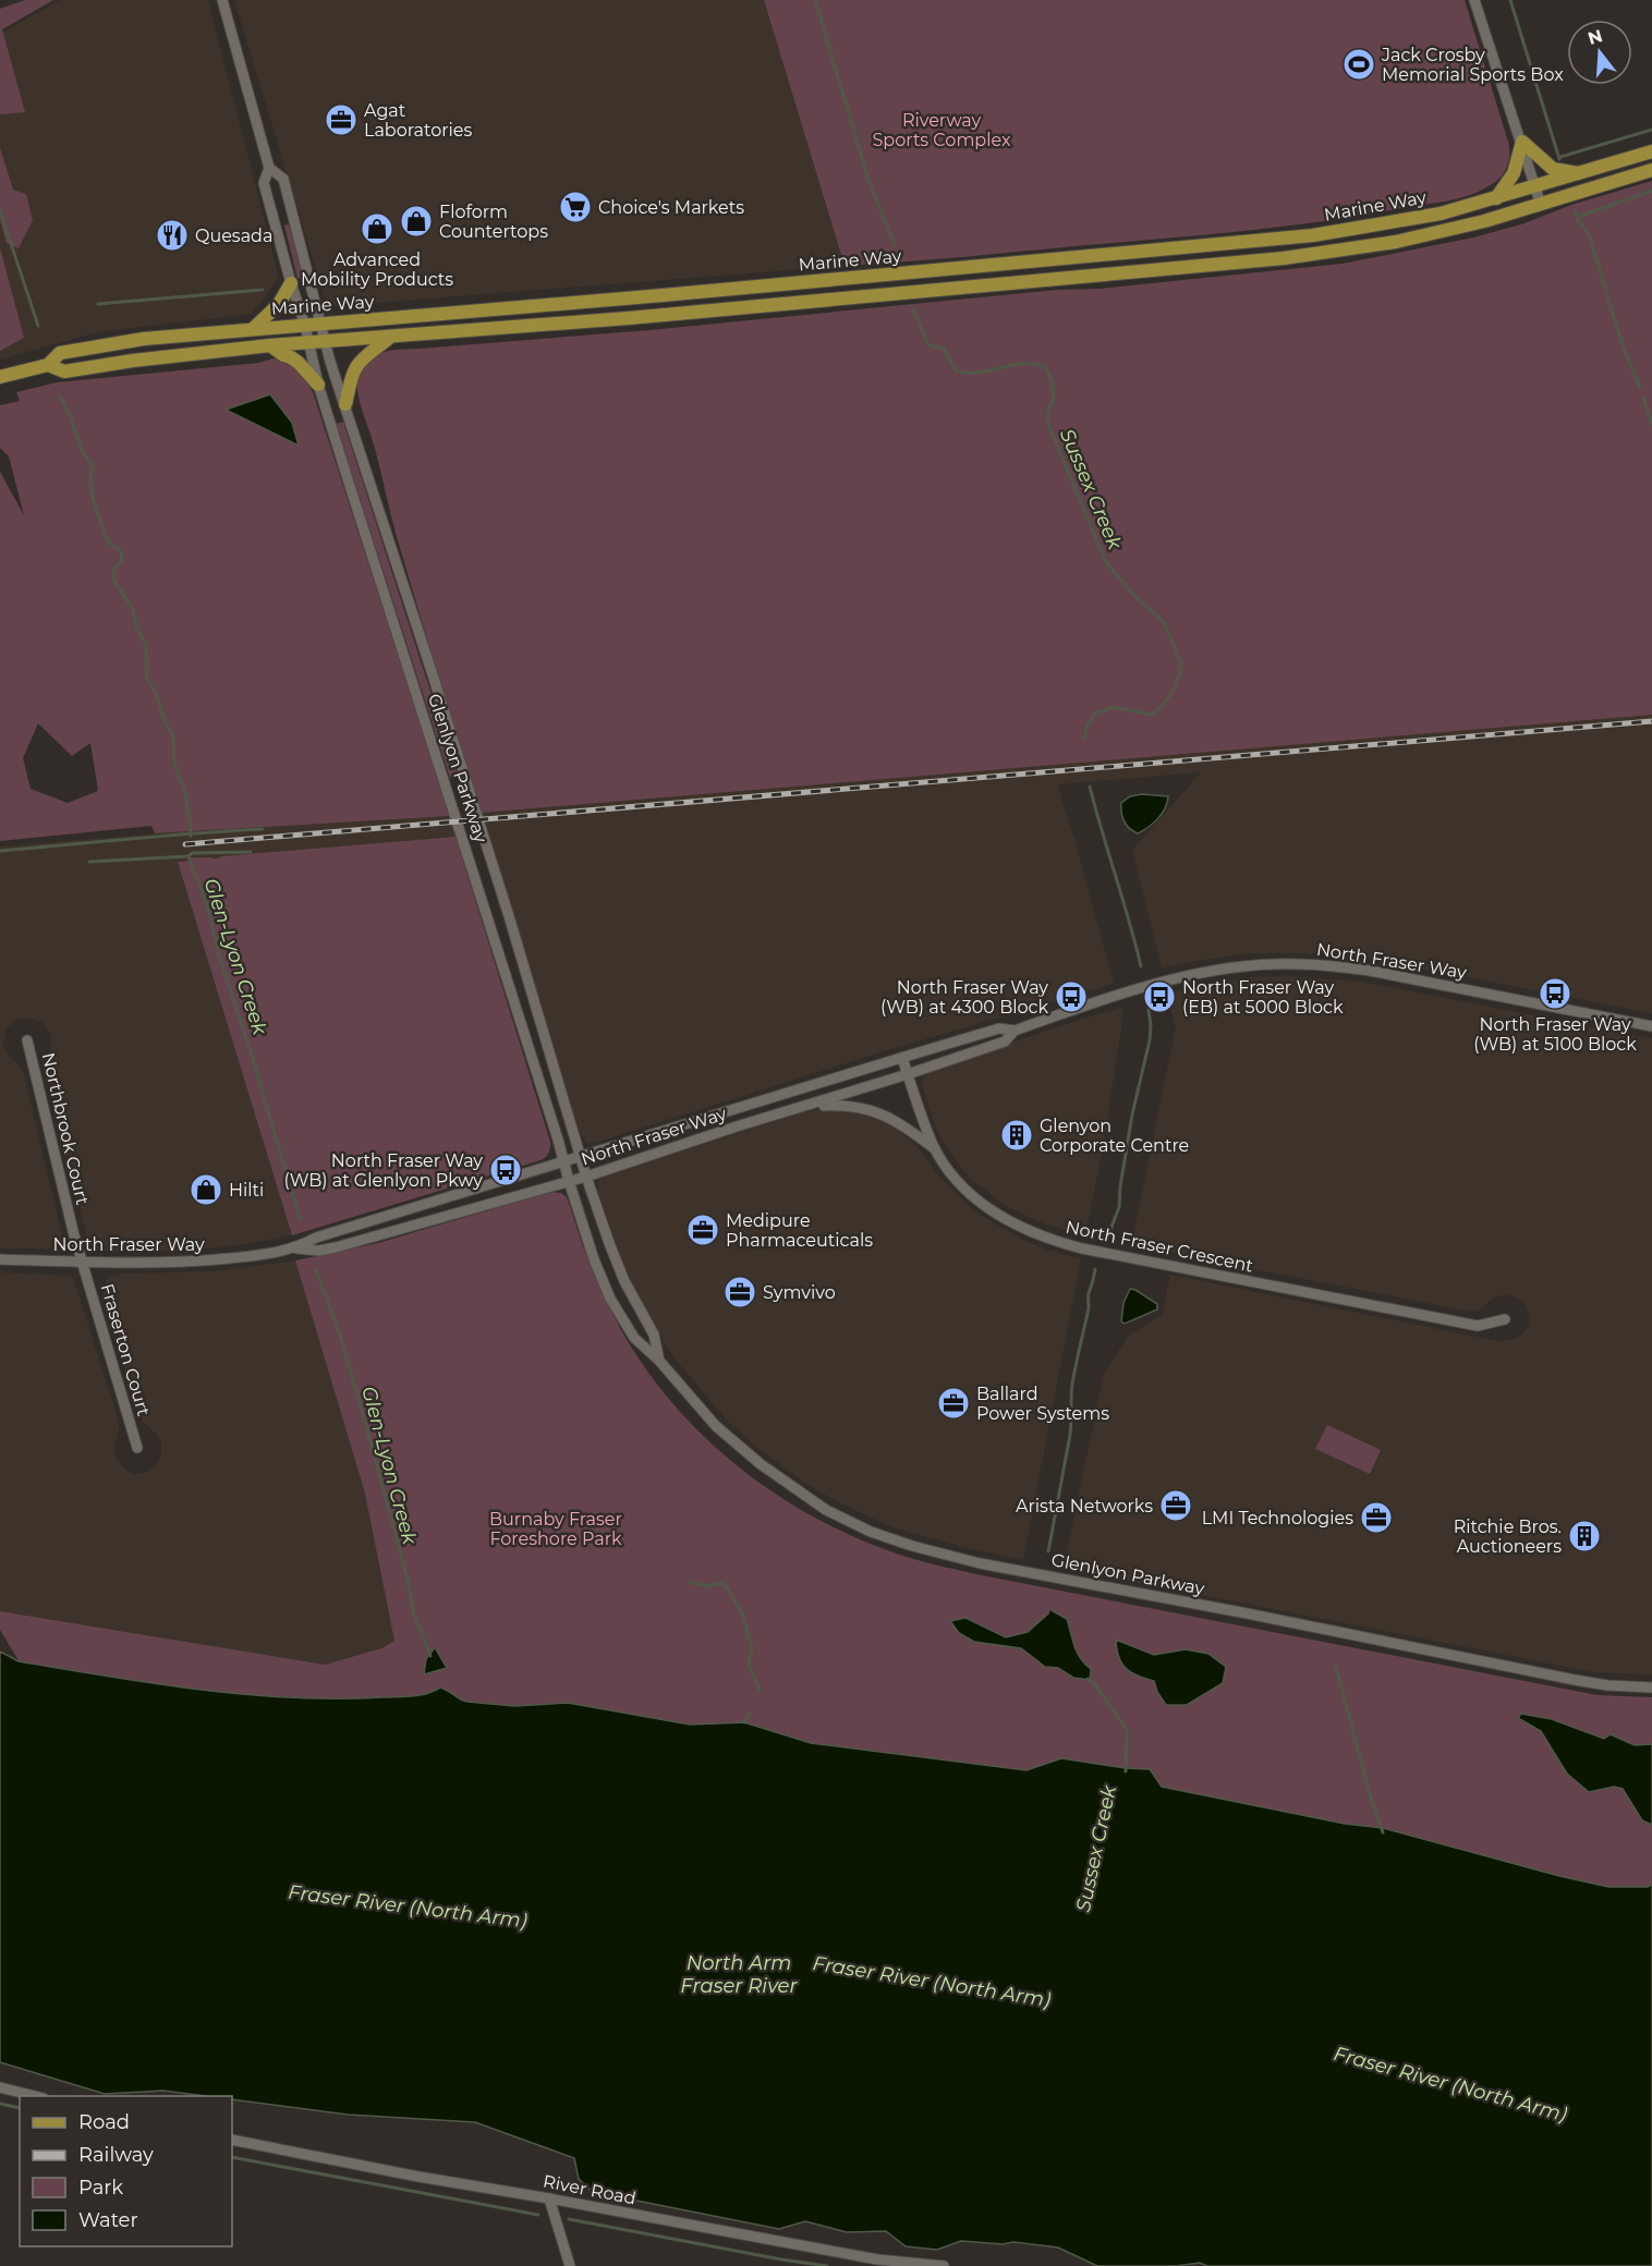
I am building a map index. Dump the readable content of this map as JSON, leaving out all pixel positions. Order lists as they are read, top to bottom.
{
  "streets": {
    "main road": ["Marine Way"],
    "street": [
      "Glenlyon Parkway",
      "North Fraser Way",
      "Northbrook Court",
      "North Fraser Crescent",
      "Fraserton Court",
      "River Road"
    ]
  },
  "crossings": [
    ["Marine Way", "Glenlyon Parkway"],
    ["Glenlyon Parkway", "North Fraser Way"],
    ["North Fraser Way", "Northbrook Court"],
    ["North Fraser Way", "North Fraser Crescent"],
    ["North Fraser Way", "Fraserton Court"],
    ["Northbrook Court", "Fraserton Court"]
  ],
  "water": [
    "Sussex Creek",
    "Glen-Lyon Creek",
    "Fraser River (North Arm)",
    "North Arm Fraser River"
  ],
  "parks": ["Riverway Sports Complex", "Burnaby Fraser Foreshore Park"],
  "places": {
    "sports": ["Jack Crosby Memorial Sports Box"],
    "office": [
      "Agat Laboratories",
      "Medipure Pharmaceuticals",
      "Symvivo",
      "Ballard Power Systems",
      "Arista Networks",
      "LMI Technologies"
    ],
    "supermarket": ["Choice's Markets"],
    "shop": ["Floform Countertops", "Advanced Mobility Products", "Hilti"],
    "restaurant": ["Quesada"],
    "bus stop": [
      "North Fraser Way (WB) at 5100 Block",
      "North Fraser Way (WB) at 4300 Block",
      "North Fraser Way (EB) at 5000 Block",
      "North Fraser Way (WB) at Glenlyon Pkwy"
    ],
    "building": ["Glenyon Corporate Centre", "Ritchie Bros. Auctioneers"]
  },
  "legend": [
    "Road",
    "Railway",
    "Park",
    "Water"
  ],
  "north": "top"
}
